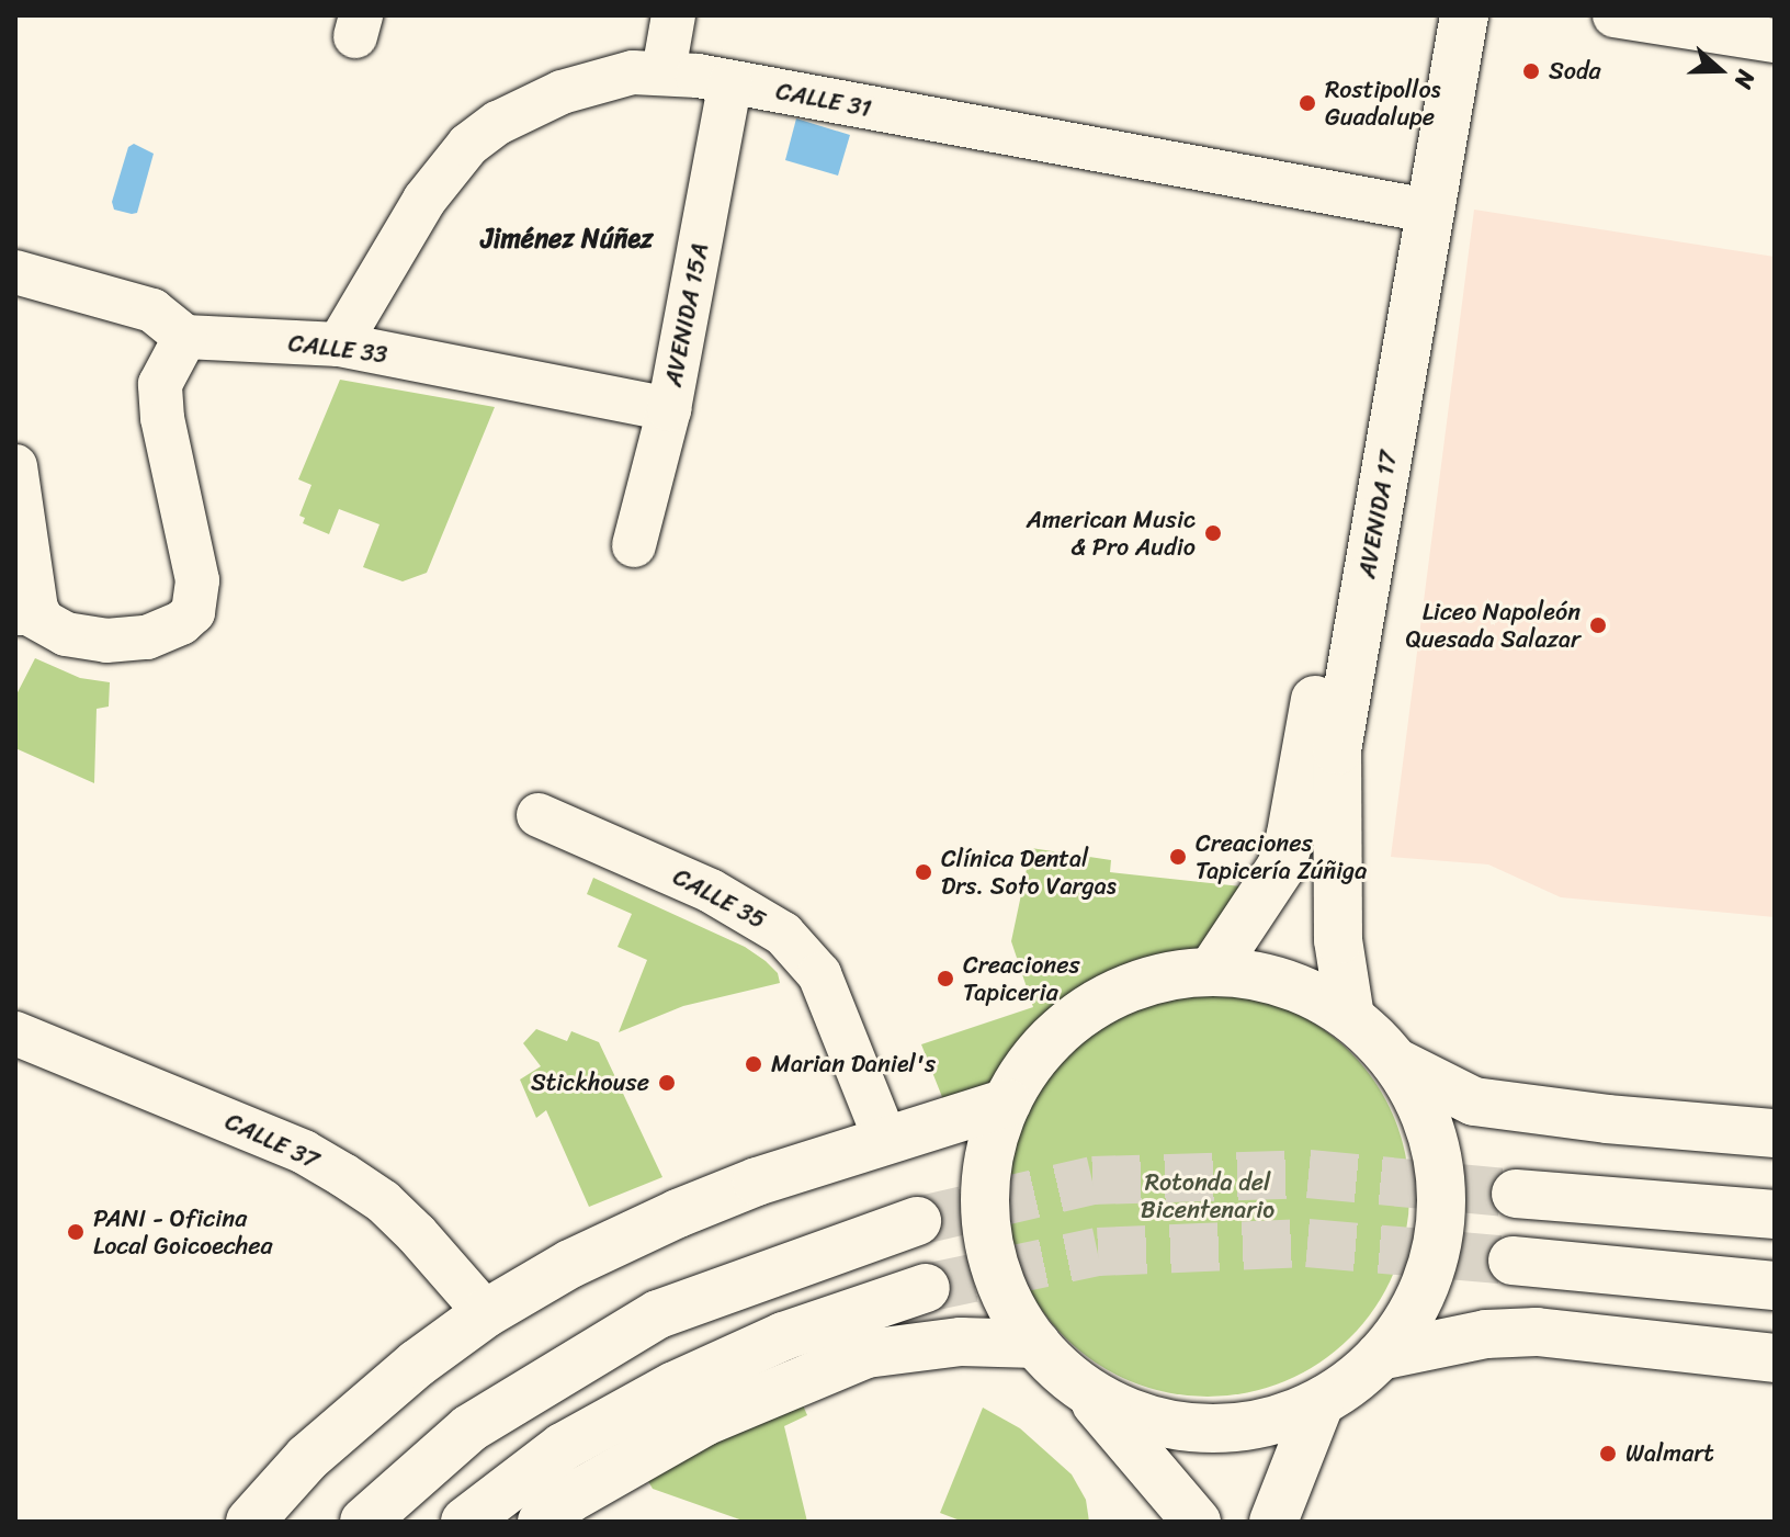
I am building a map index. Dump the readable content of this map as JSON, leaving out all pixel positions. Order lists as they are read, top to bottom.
{
  "streets": {
    "main road": ["AVENIDA 17"],
    "street": [
      "CALLE 31",
      "AVENIDA 15A",
      "CALLE 33",
      "CALLE 35",
      "CALLE 37"
    ]
  },
  "crossings": [
    ["CALLE 31", "AVENIDA 15A"],
    ["CALLE 31", "CALLE 33"],
    ["CALLE 31", "AVENIDA 17"],
    ["AVENIDA 15A", "CALLE 33"]
  ],
  "districts": ["Jiménez Núñez"],
  "parks": ["Rotonda del Bicentenario"],
  "places": [
    "Soda",
    "Rostipollos Guadalupe",
    "American Music & Pro Audio",
    "Liceo Napoleón Quesada Salazar",
    "Creaciones Tapicería Zúñiga",
    "Clínica Dental Drs. Soto Vargas",
    "Creaciones Tapiceria",
    "Marian Daniel's",
    "Stickhouse",
    "PANI - Oficina Local Goicoechea",
    "Walmart"
  ],
  "north": "right"
}
